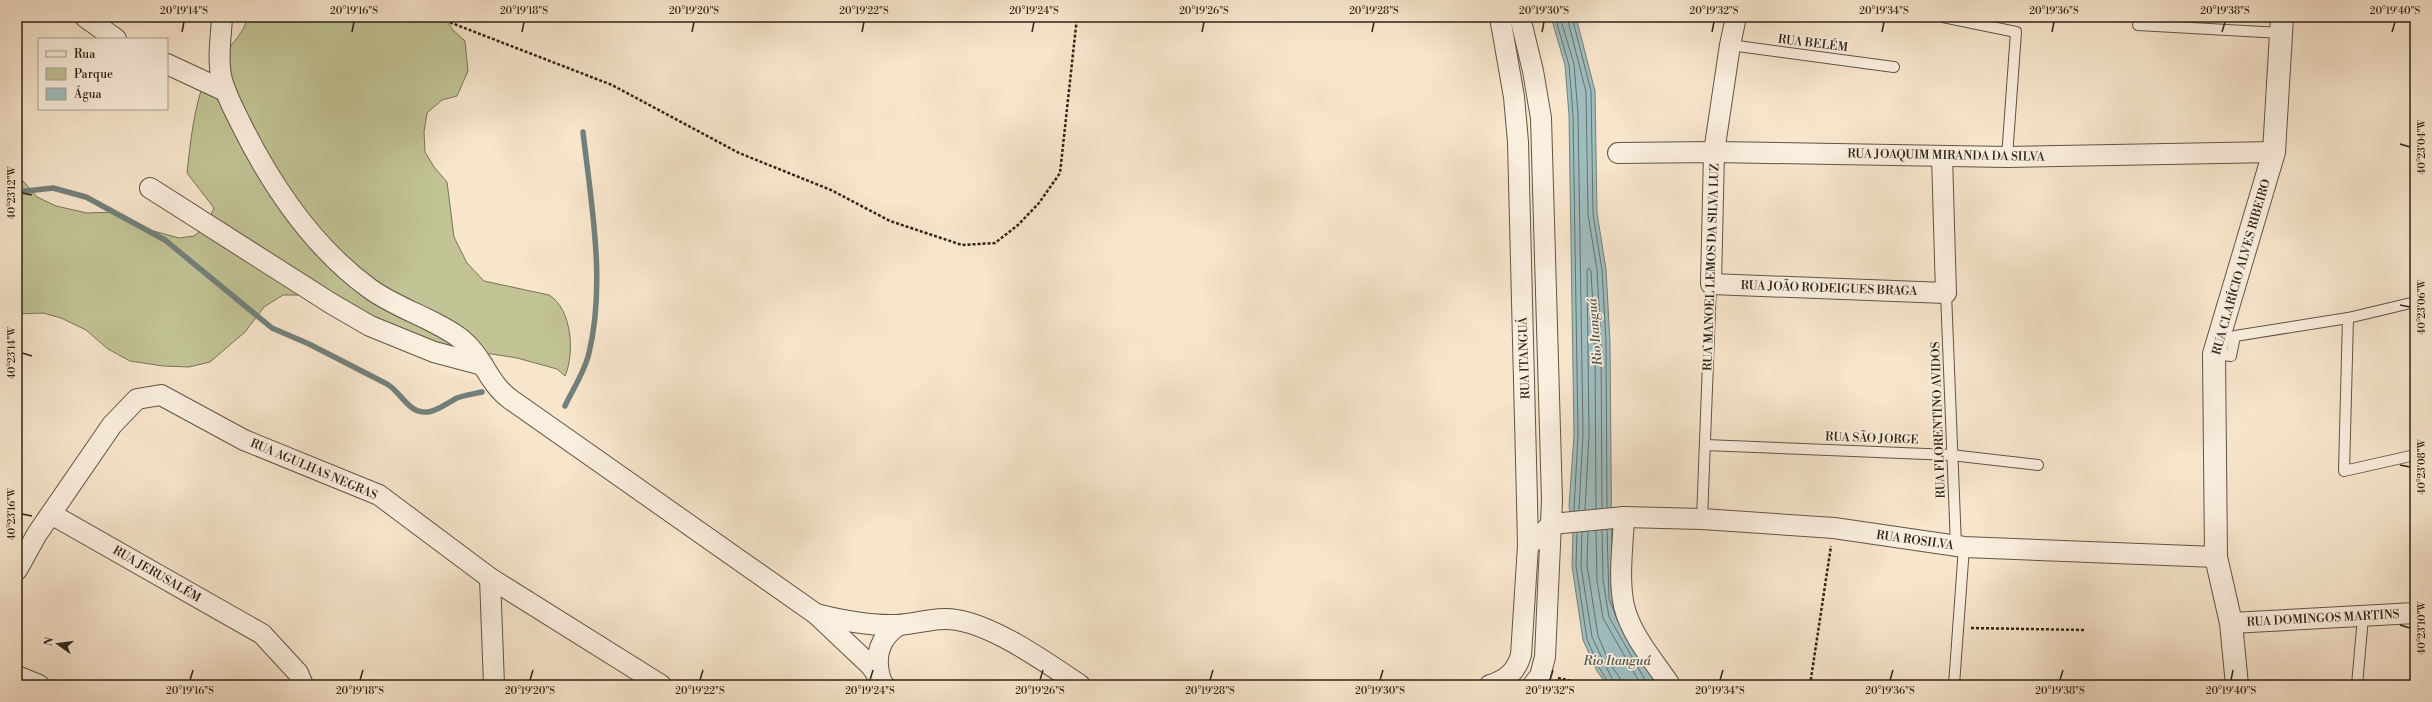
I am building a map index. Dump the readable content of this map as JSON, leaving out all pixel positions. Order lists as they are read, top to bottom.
{
  "streets": {
    "street": [
      "RUA JOAQUIM MIRANDA DA SILVA",
      "RUA MANOEL LEMOS DA SILVA LUZ",
      "RUA CLARÍCIO ALVES RIBEIRO",
      "RUA JOÃO RODEIGUES BRAGA",
      "RUA ITANGUÁ",
      "RUA AGULHAS NEGRAS",
      "RUA ROSILVA",
      "RUA JERUSALÉM",
      "RUA DOMINGOS MARTINS"
    ],
    "lane": ["RUA BELÉM", "RUA FLORENTINO AVIDOS", "RUA SÃO JORGE"]
  },
  "crossings": [
    ["RUA BELÉM", "RUA MANOEL LEMOS DA SILVA LUZ"],
    ["RUA JOAQUIM MIRANDA DA SILVA", "RUA MANOEL LEMOS DA SILVA LUZ"],
    ["RUA JOAQUIM MIRANDA DA SILVA", "RUA CLARÍCIO ALVES RIBEIRO"],
    ["RUA MANOEL LEMOS DA SILVA LUZ", "RUA JOÃO RODEIGUES BRAGA"],
    ["RUA MANOEL LEMOS DA SILVA LUZ", "RUA SÃO JORGE"],
    ["RUA MANOEL LEMOS DA SILVA LUZ", "RUA ROSILVA"],
    ["RUA CLARÍCIO ALVES RIBEIRO", "RUA ROSILVA"],
    ["RUA CLARÍCIO ALVES RIBEIRO", "RUA DOMINGOS MARTINS"],
    ["RUA JOÃO RODEIGUES BRAGA", "RUA FLORENTINO AVIDOS"],
    ["RUA ITANGUÁ", "RUA ROSILVA"],
    ["RUA FLORENTINO AVIDOS", "RUA SÃO JORGE"],
    ["RUA FLORENTINO AVIDOS", "RUA ROSILVA"],
    ["RUA AGULHAS NEGRAS", "RUA JERUSALÉM"]
  ],
  "water": ["Rio Itanguá"],
  "legend": ["Rua", "Parque", "Água"],
  "north": "left",
  "coordinates": [
    "20°19'14\"S",
    "20°19'16\"S",
    "20°19'18\"S",
    "20°19'20\"S",
    "20°19'22\"S",
    "20°19'24\"S",
    "20°19'26\"S",
    "20°19'28\"S",
    "20°19'30\"S",
    "20°19'32\"S",
    "20°19'34\"S",
    "20°19'36\"S",
    "20°19'38\"S",
    "20°19'40\"S",
    "40°23'04\"W",
    "40°23'12\"W",
    "40°23'06\"W",
    "40°23'14\"W",
    "40°23'08\"W",
    "40°23'16\"W",
    "40°23'10\"W"
  ]
}
